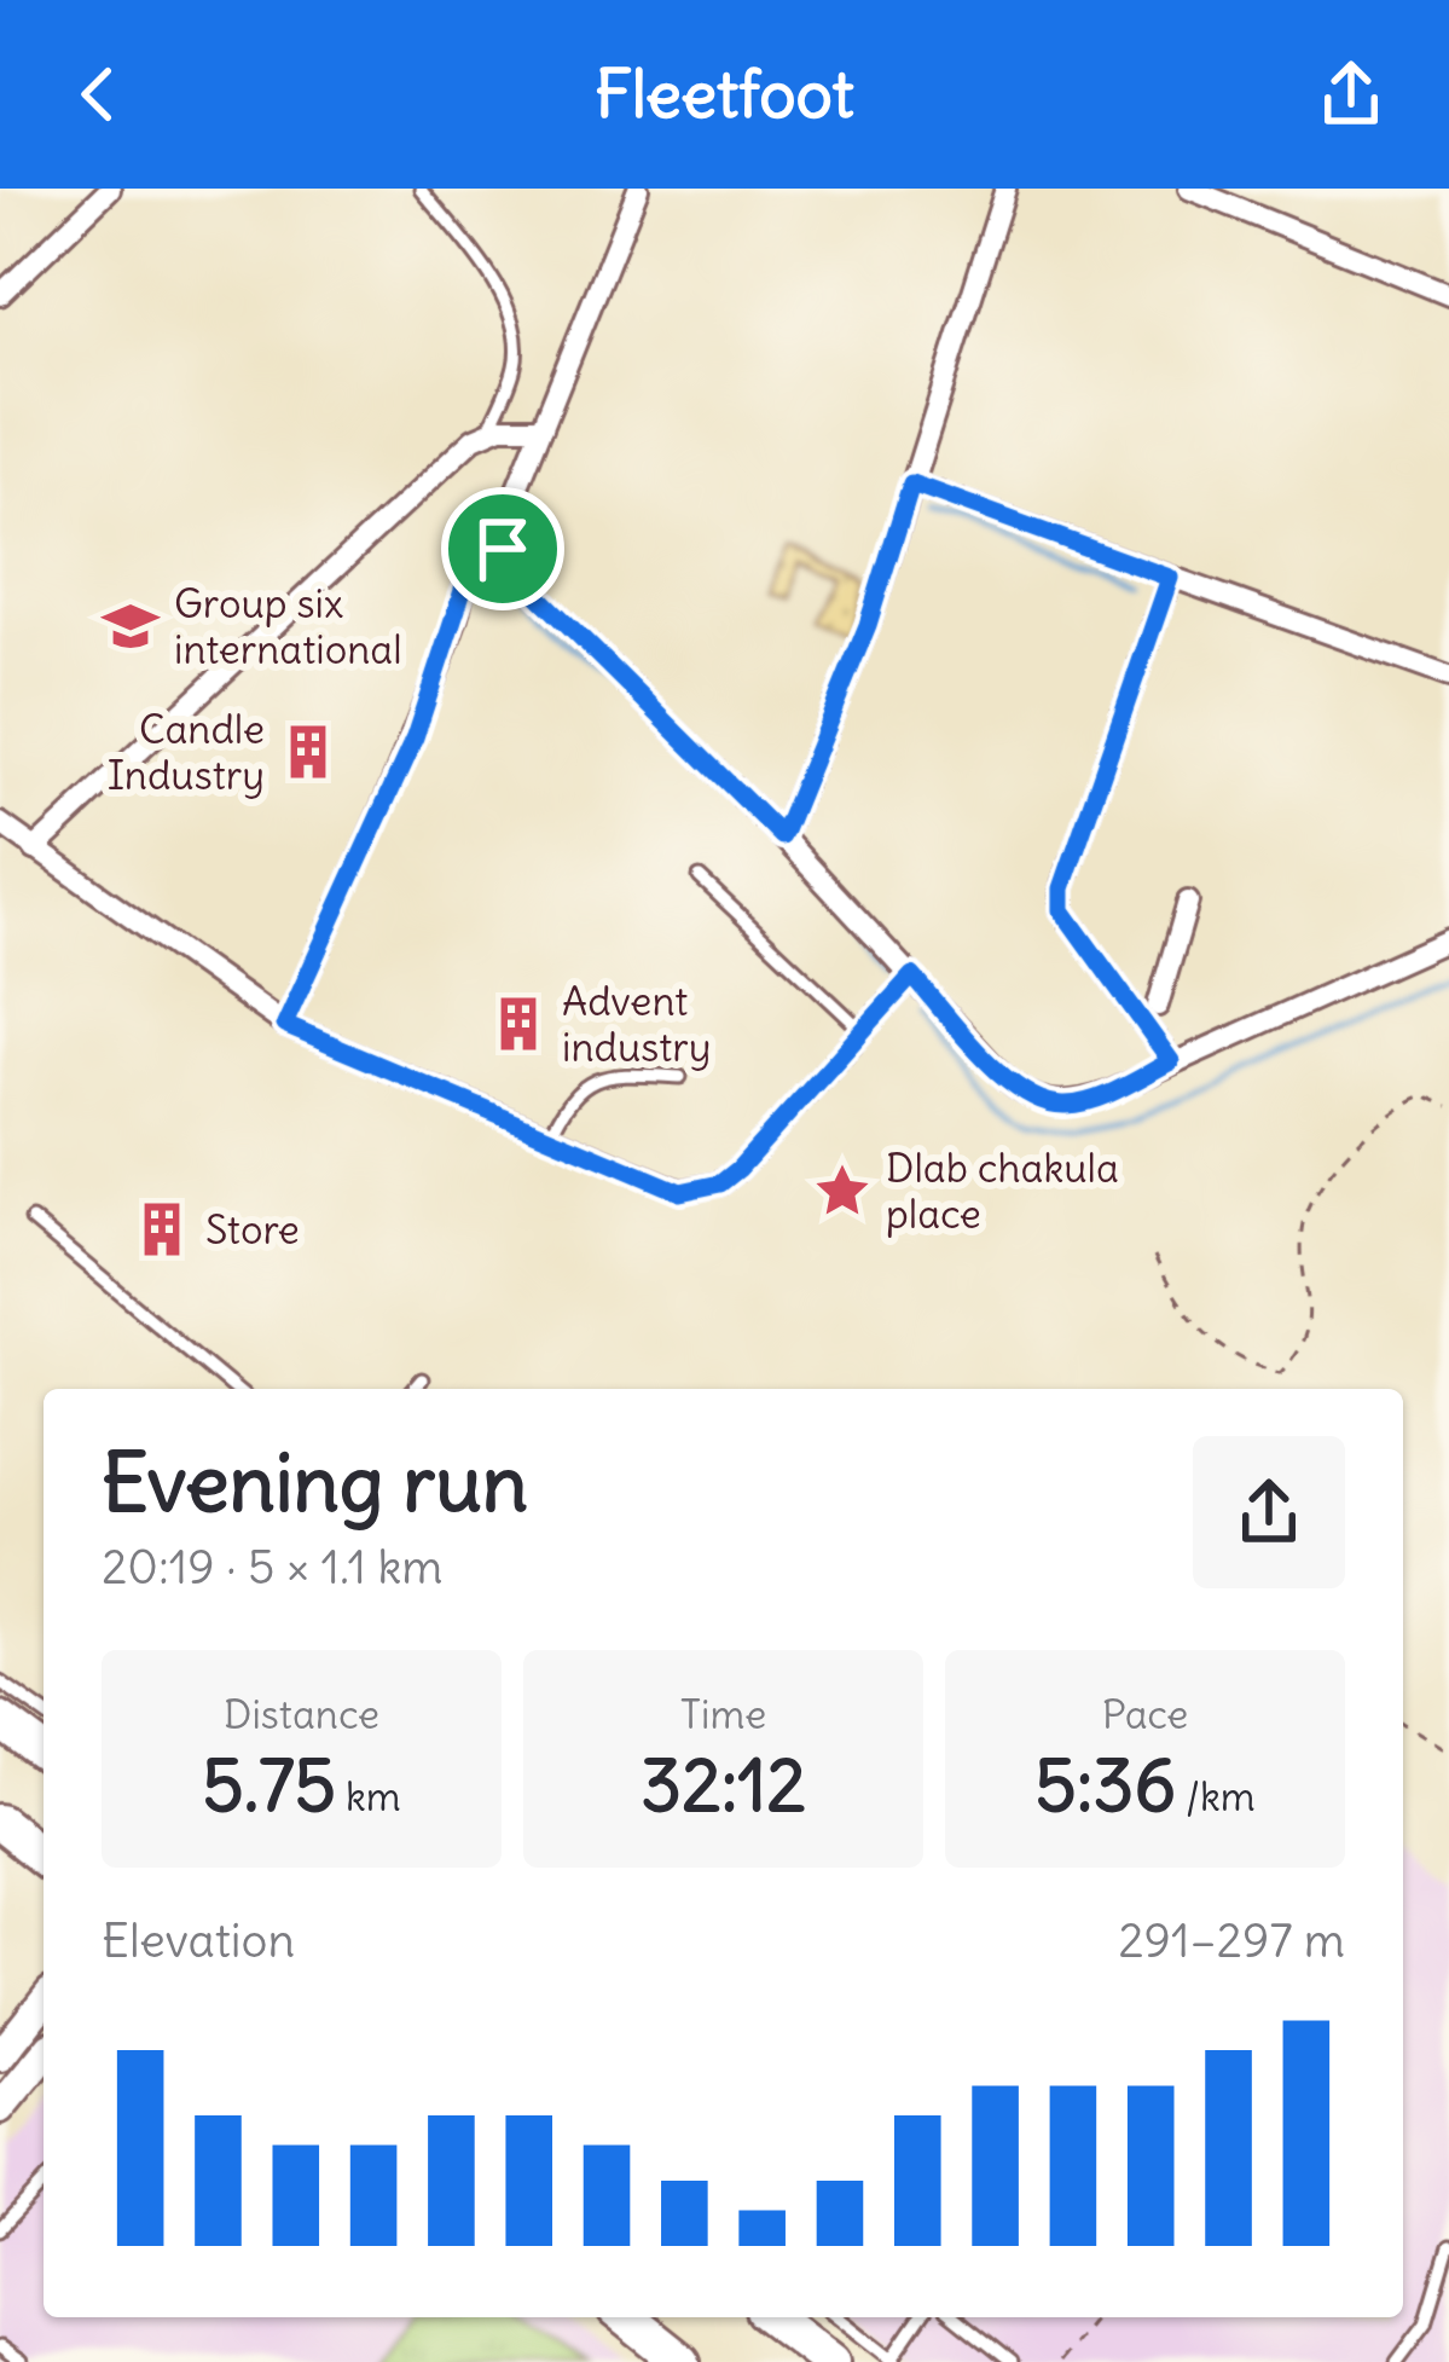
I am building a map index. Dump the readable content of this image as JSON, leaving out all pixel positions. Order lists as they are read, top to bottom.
{
  "places": {
    "school or university": ["Group six international"],
    "building": ["Candle Industry", "Advent industry", "Store"],
    "place": ["Dlab chakula place"]
  },
  "page": {
    "header": "Fleetfoot",
    "heading": ["Evening run", "20:19 · 5 × 1.1 km"],
    "stats": [
      ["Distance", "5.75 km"],
      ["Time", "32:12"],
      ["Pace", "5:36 /km"]
    ],
    "chart": ["Elevation", "291–297 m"]
  }
}
